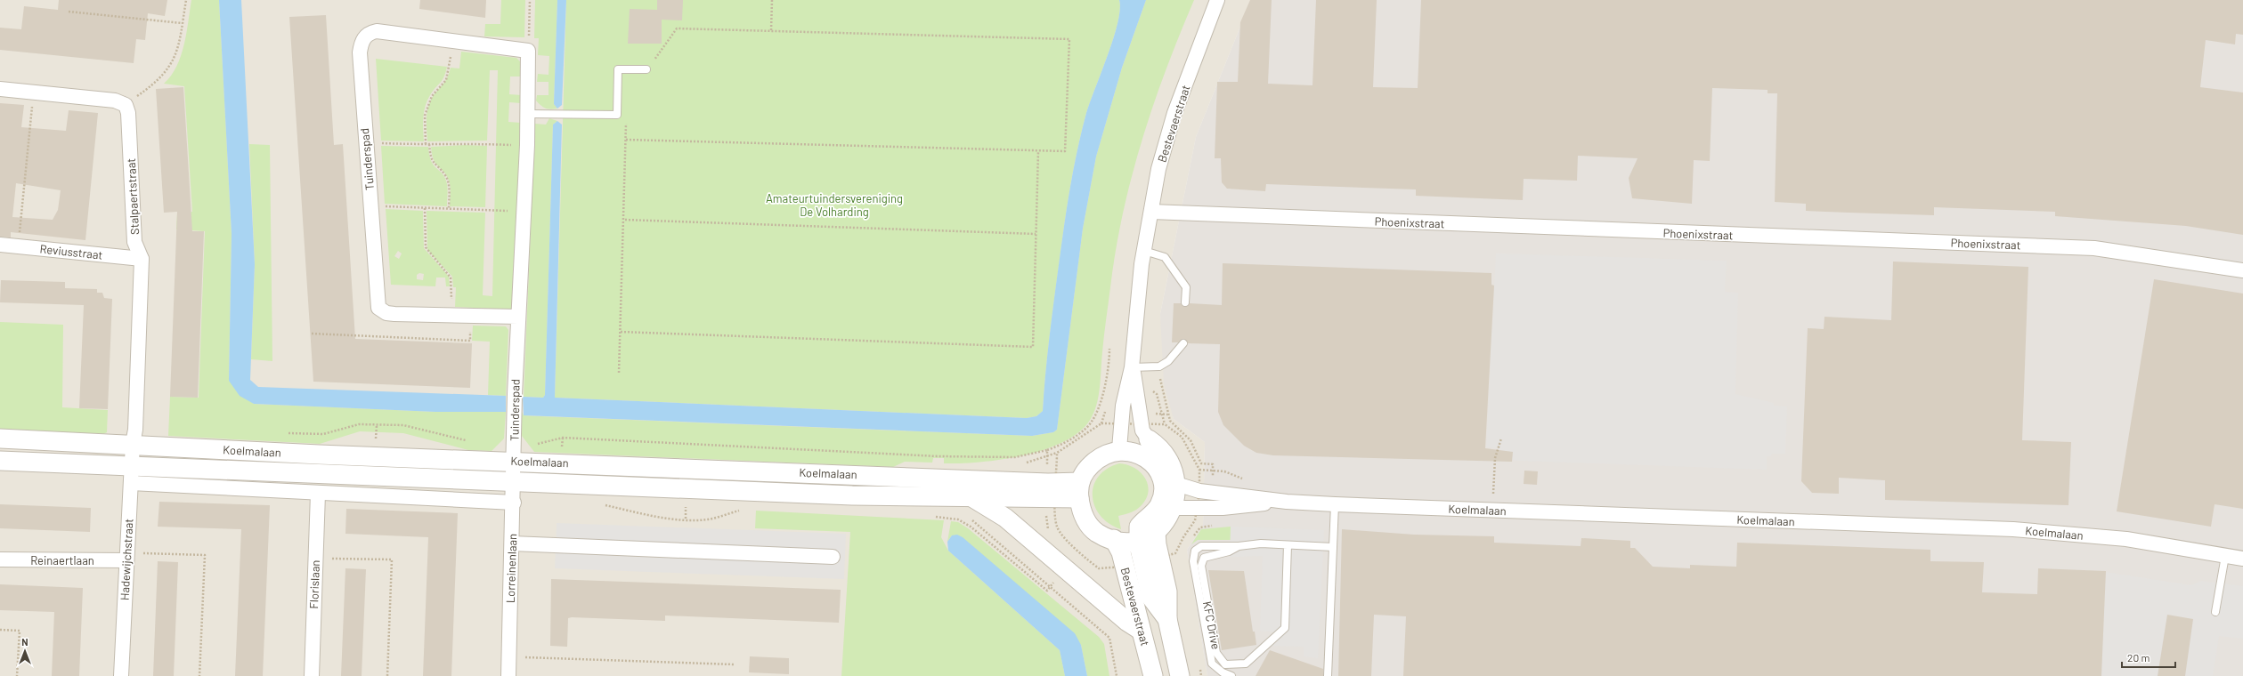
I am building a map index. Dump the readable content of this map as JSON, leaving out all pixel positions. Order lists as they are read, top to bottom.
{
  "streets": {
    "street": [
      "Bestevaerstraat",
      "Tuinderspad",
      "Stalpaertstraat",
      "Phoenixstraat",
      "Reviusstraat",
      "Koelmalaan",
      "Hadewijchstraat",
      "Reinaertlaan",
      "Lorreinenlaan",
      "Florislaan"
    ],
    "lane": ["KFC Drive"]
  },
  "crossings": [
    ["Bestevaerstraat", "Phoenixstraat"],
    ["Bestevaerstraat", "Koelmalaan"],
    ["Tuinderspad", "Koelmalaan"],
    ["Tuinderspad", "Lorreinenlaan"],
    ["Stalpaertstraat", "Reviusstraat"],
    ["Stalpaertstraat", "Koelmalaan"],
    ["Stalpaertstraat", "Hadewijchstraat"],
    ["Koelmalaan", "Hadewijchstraat"],
    ["Koelmalaan", "Lorreinenlaan"],
    ["Koelmalaan", "Florislaan"],
    ["Hadewijchstraat", "Reinaertlaan"]
  ],
  "parks": ["Amateurtuindersvereniging De Volharding"],
  "scale_bar": "20 m",
  "north": "top"
}
